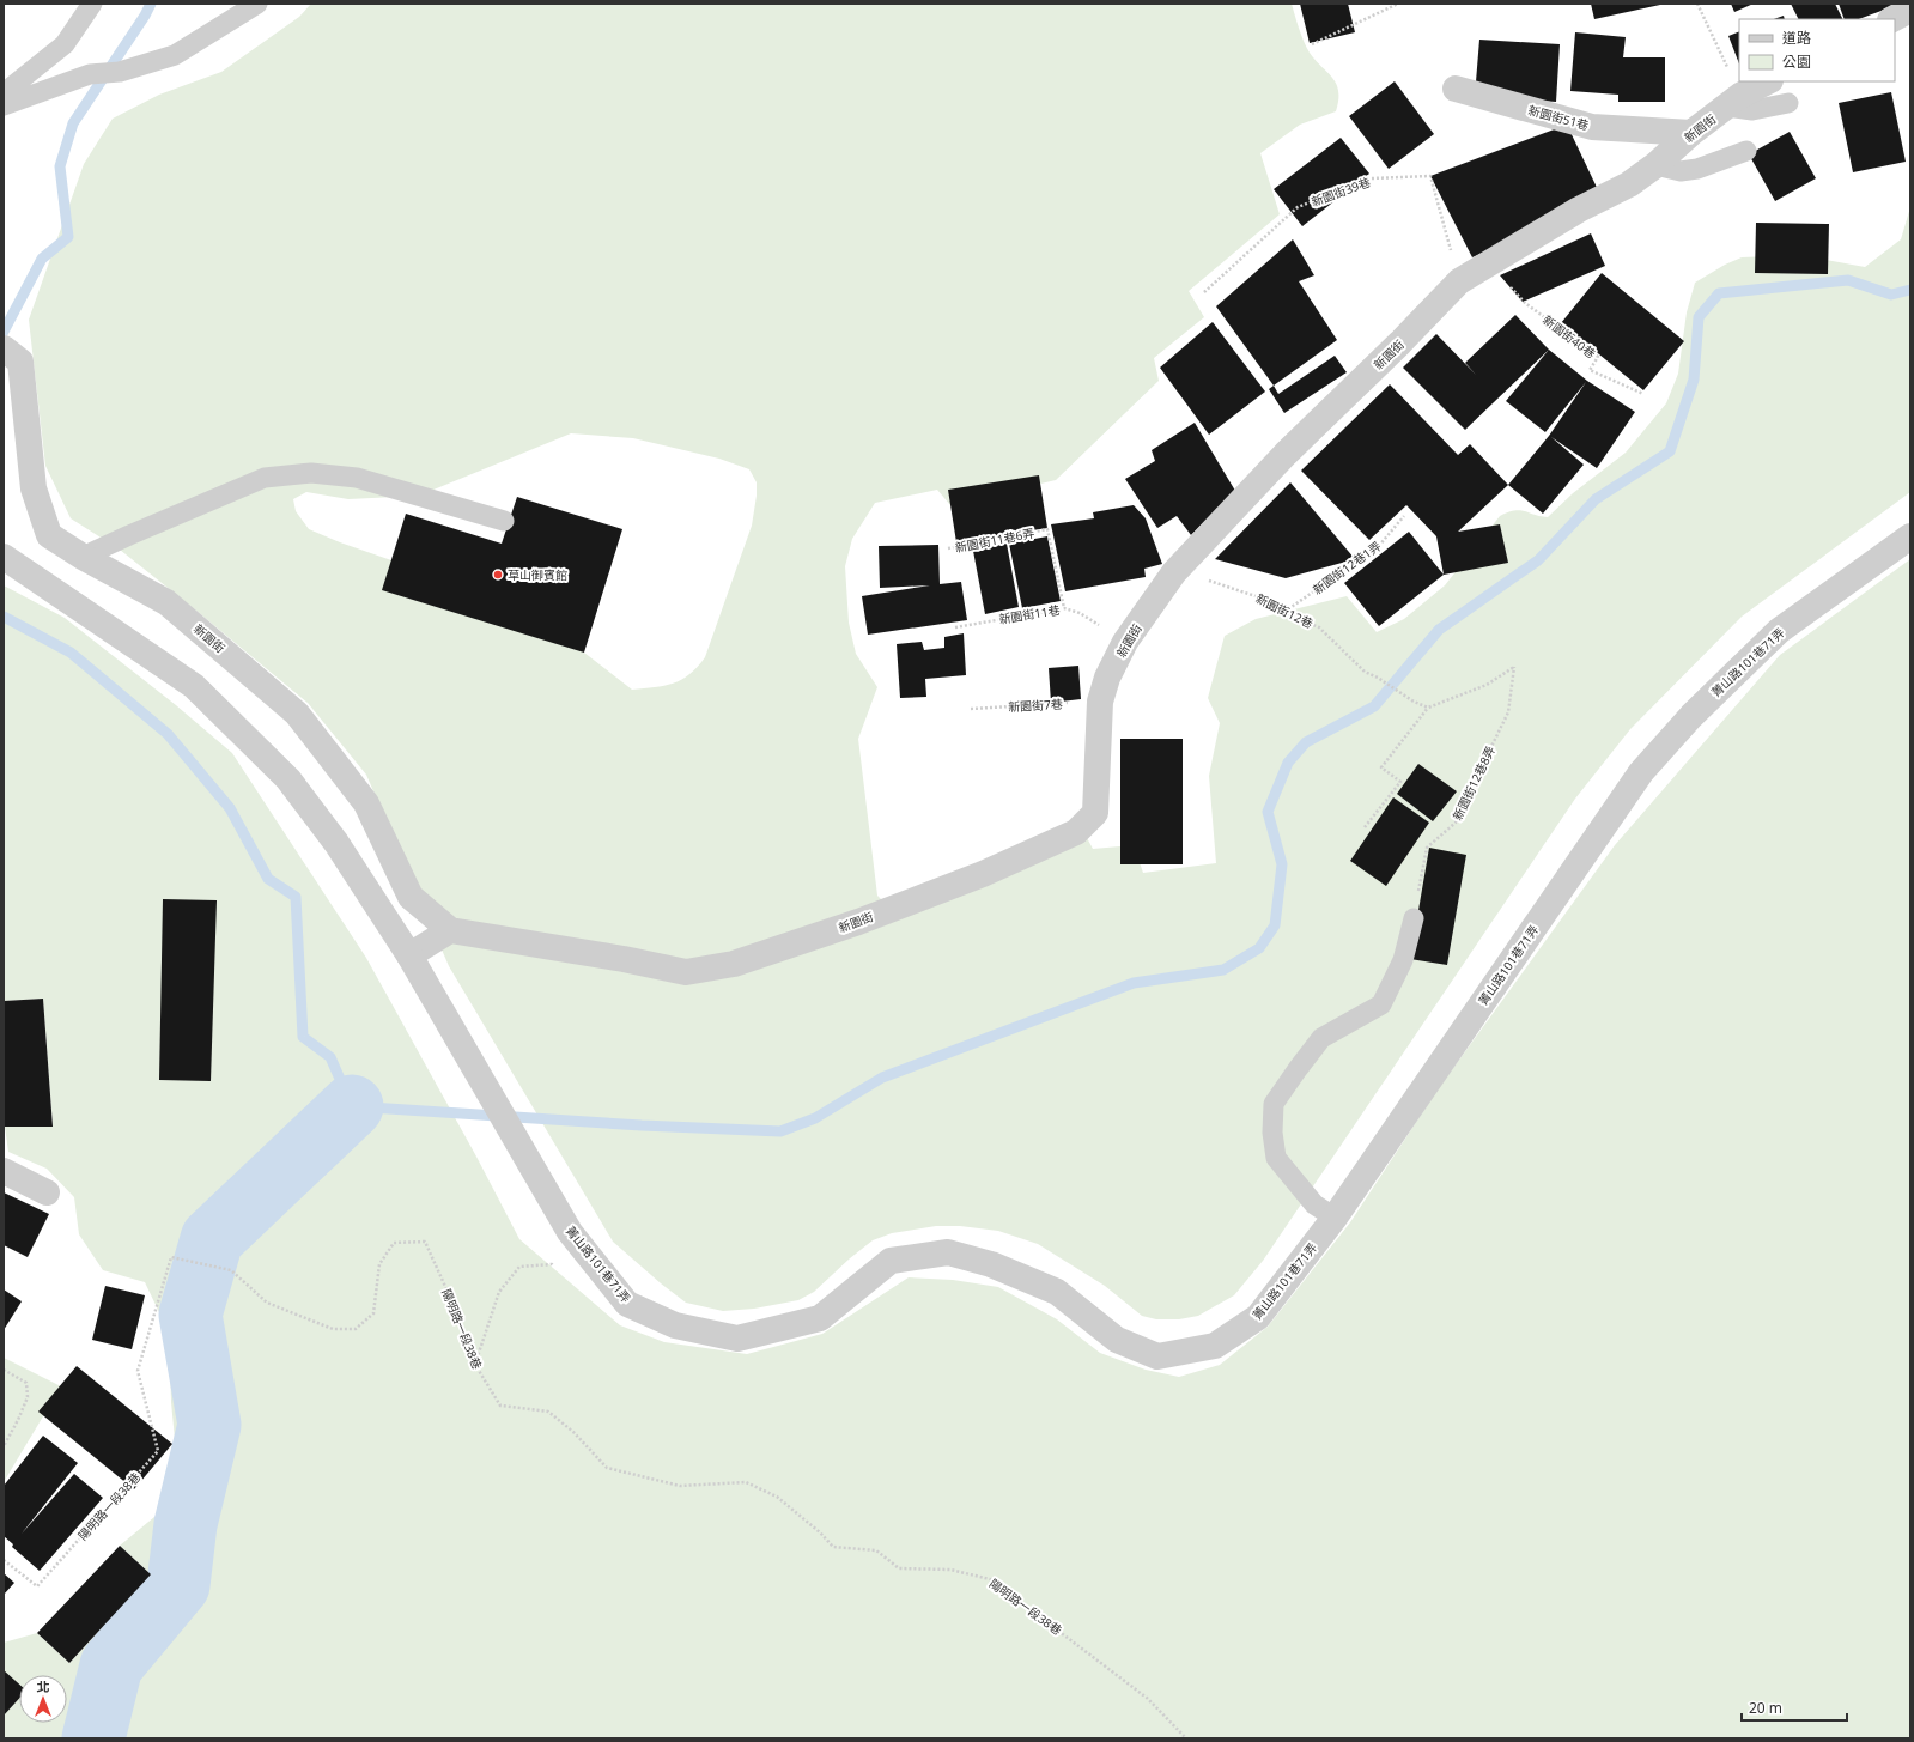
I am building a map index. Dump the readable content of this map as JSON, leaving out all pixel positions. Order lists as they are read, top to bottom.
{
  "streets": {
    "street": ["新園街51巷", "新園街", "菁山路101巷71弄"],
    "path": [
      "新園街39巷",
      "新園街40巷",
      "新園街11巷6弄",
      "新園街12巷1弄",
      "新園街12巷",
      "新園街11巷",
      "新園街7巷",
      "新園街12巷8弄",
      "陽明路一段38巷"
    ]
  },
  "crossings": [
    ["新園街51巷", "新園街"],
    ["新園街", "新園街39巷"],
    ["新園街", "新園街40巷"],
    ["新園街", "新園街12巷"],
    ["新園街", "新園街11巷"],
    ["新園街", "新園街7巷"],
    ["新園街11巷6弄", "新園街11巷"],
    ["新園街12巷1弄", "新園街12巷"],
    ["新園街12巷", "新園街12巷8弄"]
  ],
  "places": ["草山御賓館"],
  "legend": ["道路", "公園"],
  "scale_bar": "20 m",
  "north": "top"
}
